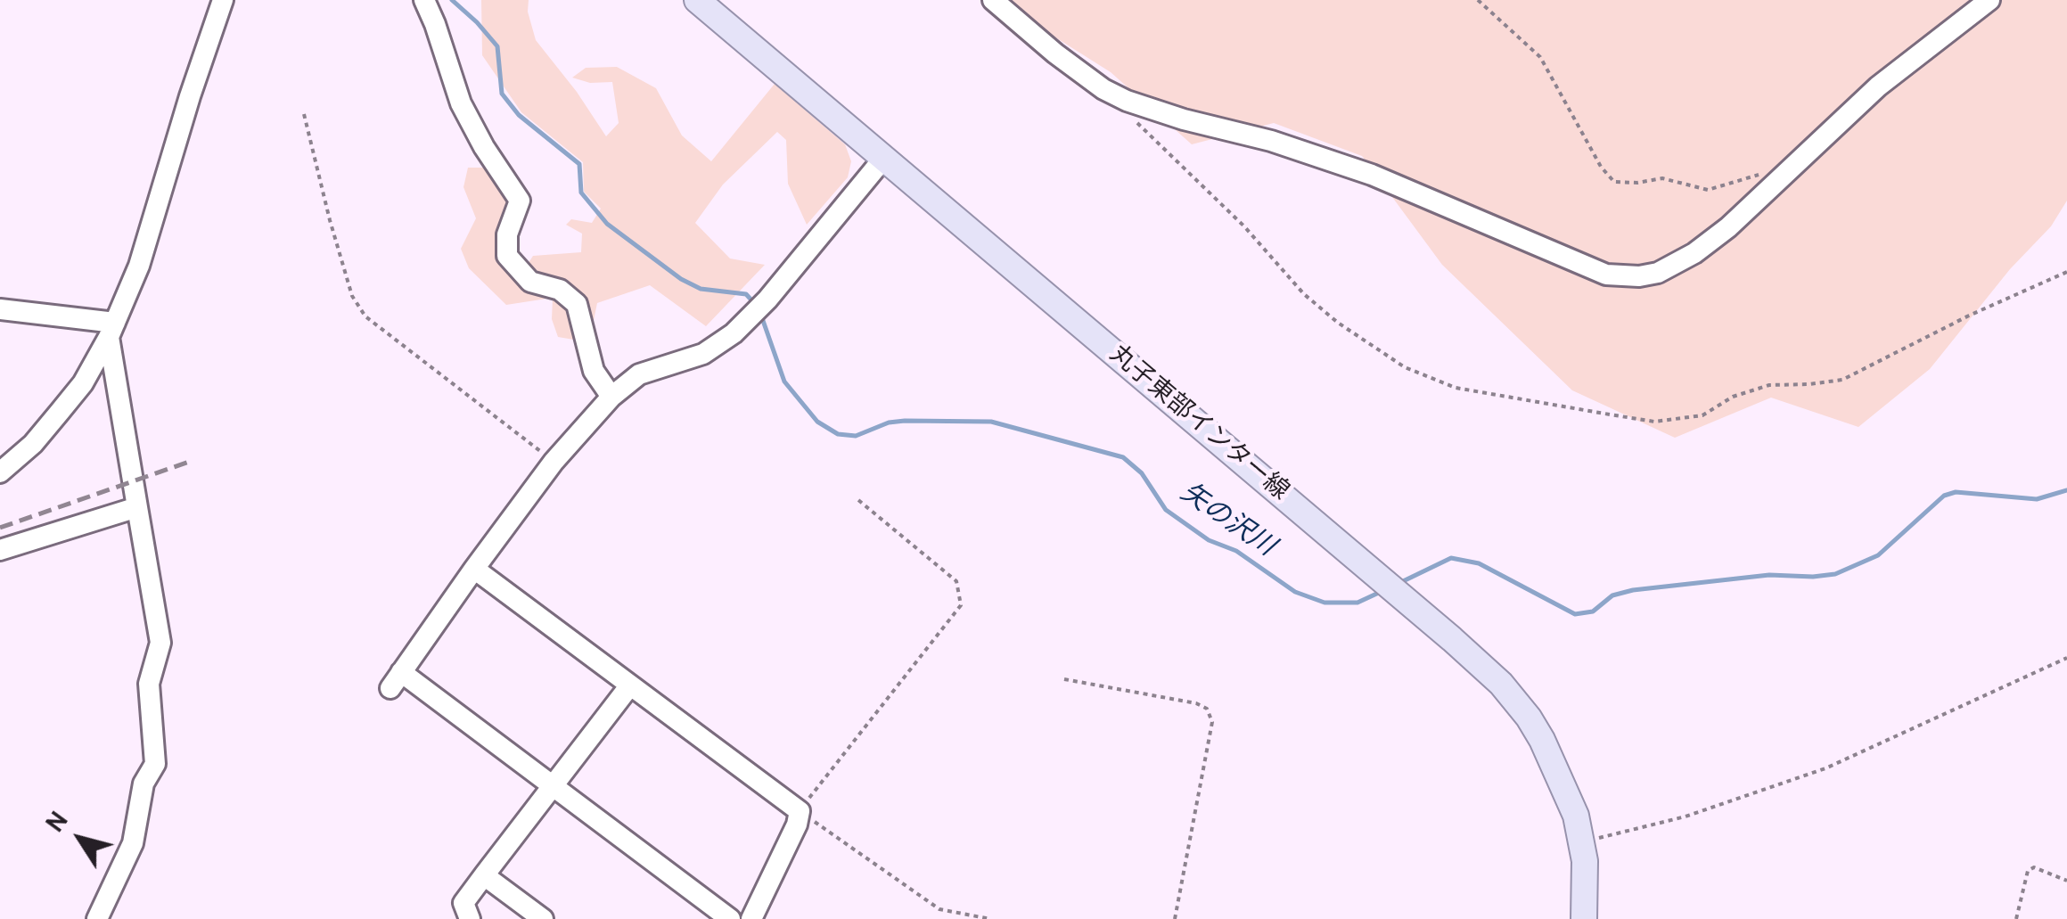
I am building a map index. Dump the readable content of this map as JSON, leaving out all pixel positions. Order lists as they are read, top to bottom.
{
  "streets": {
    "main road": ["丸子東部インター線"]
  },
  "water": ["矢の沢川"],
  "north": "top left"
}
